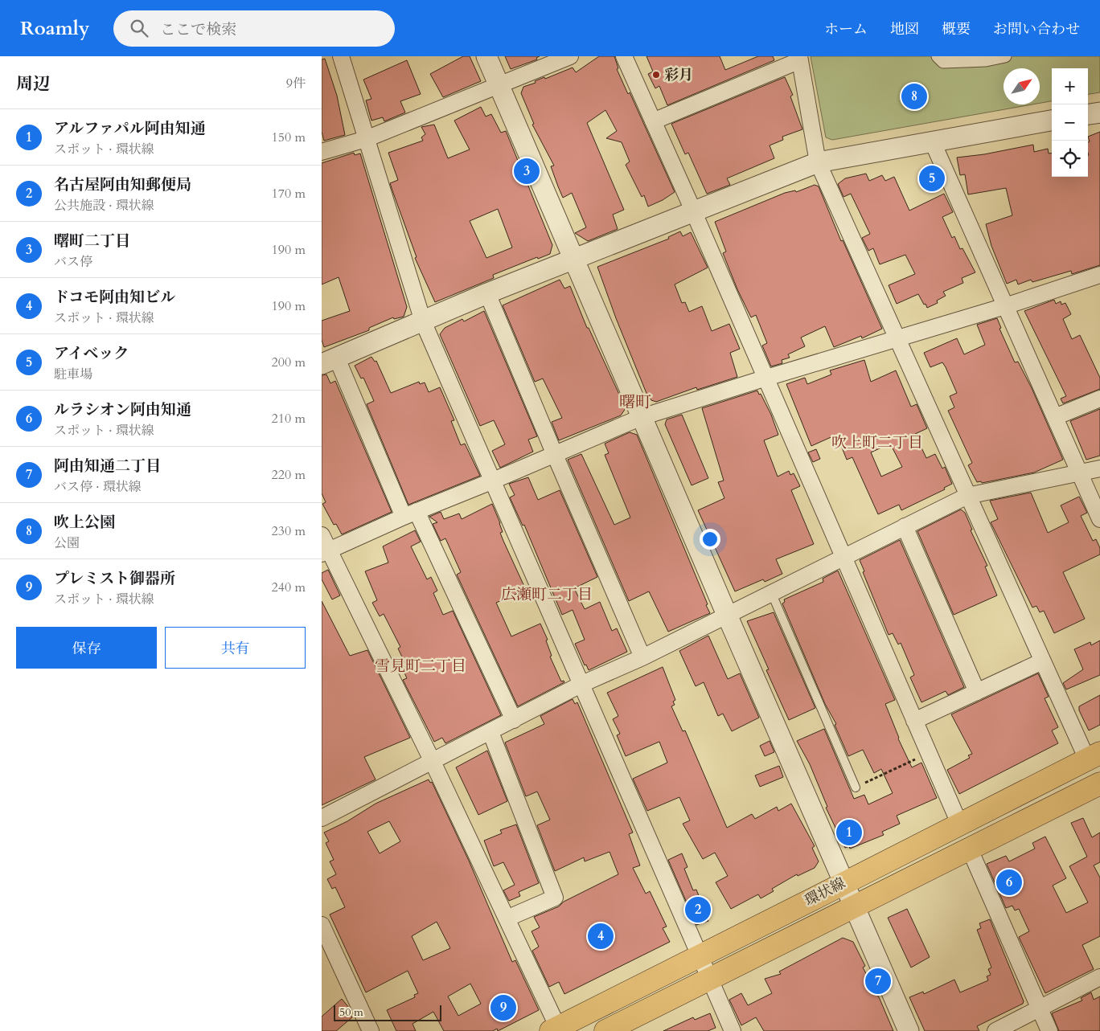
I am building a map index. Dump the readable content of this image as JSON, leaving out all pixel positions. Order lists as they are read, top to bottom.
{
  "streets": {
    "main road": ["環状線"]
  },
  "districts": [
    "曙町",
    "吹上町二丁目",
    "広瀬町二丁目",
    "雪見町二丁目"
  ],
  "places": ["彩月"],
  "scale_bar": "50 m",
  "north": "top right",
  "page": {
    "header": "Roamly",
    "search": "ここで検索",
    "nav": [
      "ホーム",
      "地図",
      "概要",
      "お問い合わせ"
    ],
    "heading": ["周辺", "9件"],
    "map_buttons": ["+", "−"],
    "pins": [
      "8",
      "3",
      "5",
      "1",
      "6",
      "2",
      "4",
      "7",
      "9"
    ],
    "list": [
      {
        "mark": "1",
        "name": "アルファパル阿由知通",
        "note": "スポット · 環状線",
        "value": "150 m"
      },
      {
        "mark": "2",
        "name": "名古屋阿由知郵便局",
        "note": "公共施設 · 環状線",
        "value": "170 m"
      },
      {
        "mark": "3",
        "name": "曙町二丁目",
        "note": "バス停",
        "value": "190 m"
      },
      {
        "mark": "4",
        "name": "ドコモ阿由知ビル",
        "note": "スポット · 環状線",
        "value": "190 m"
      },
      {
        "mark": "5",
        "name": "アイベック",
        "note": "駐車場",
        "value": "200 m"
      },
      {
        "mark": "6",
        "name": "ルラシオン阿由知通",
        "note": "スポット · 環状線",
        "value": "210 m"
      },
      {
        "mark": "7",
        "name": "阿由知通二丁目",
        "note": "バス停 · 環状線",
        "value": "220 m"
      },
      {
        "mark": "8",
        "name": "吹上公園",
        "note": "公園",
        "value": "230 m"
      },
      {
        "mark": "9",
        "name": "プレミスト御器所",
        "note": "スポット · 環状線",
        "value": "240 m"
      }
    ],
    "buttons": ["保存", "共有"],
    "scale": "50 m"
  }
}
